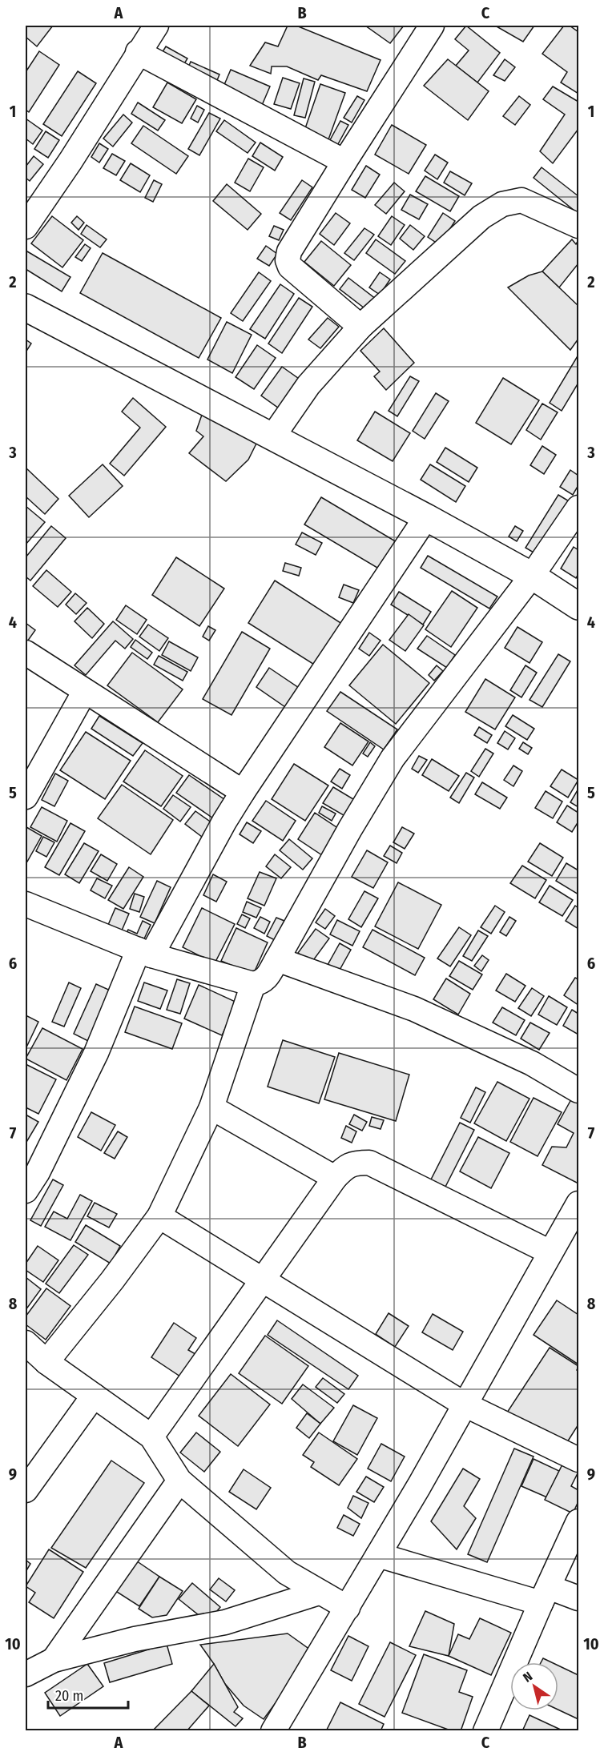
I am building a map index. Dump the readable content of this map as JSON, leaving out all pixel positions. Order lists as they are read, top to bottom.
{
  "scale_bar": "20 m",
  "north": "top left",
  "grid": {
    "columns": ["A", "B", "C"],
    "rows": [
      "1",
      "2",
      "3",
      "4",
      "5",
      "6",
      "7",
      "8",
      "9",
      "10"
    ]
  }
}
